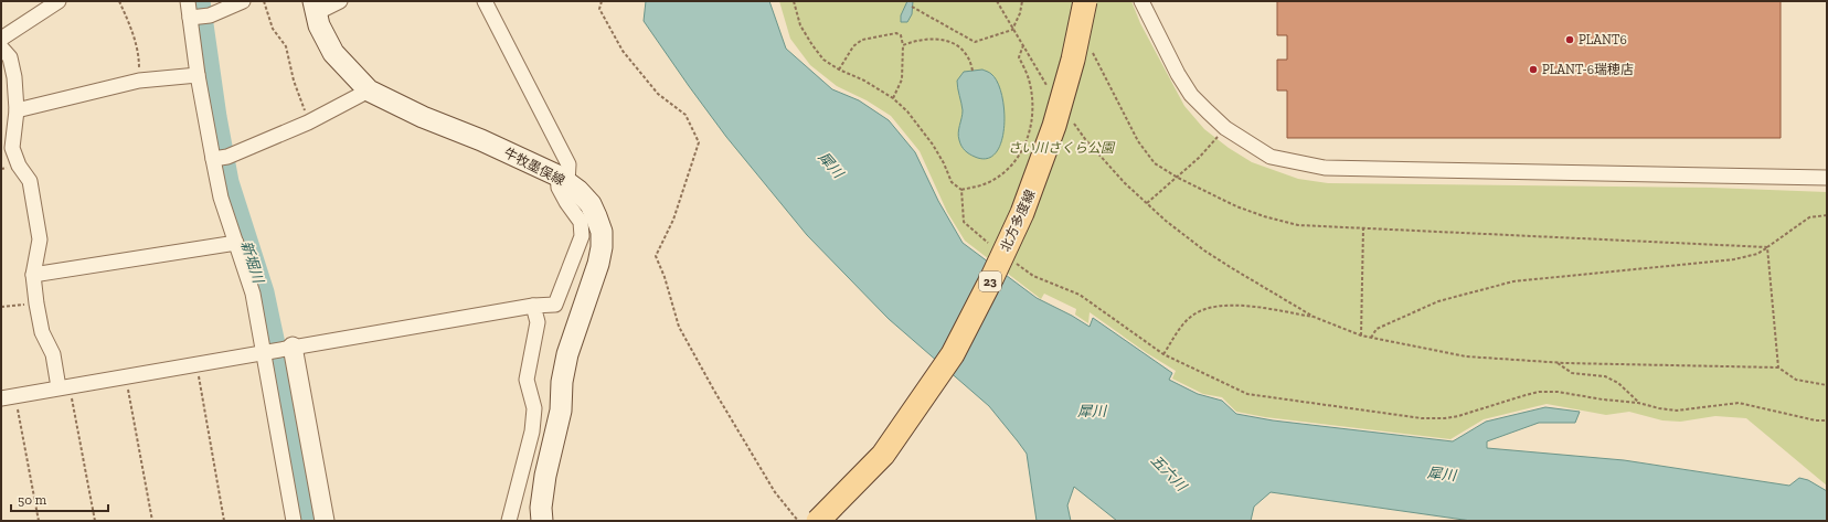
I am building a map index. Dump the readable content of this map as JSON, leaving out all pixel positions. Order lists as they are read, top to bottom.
{
  "streets": {
    "main road": ["牛牧墨俣線", "北方多度線", "23"]
  },
  "water": ["犀川", "新堀川", "五六川"],
  "parks": ["さい川さくら公園"],
  "places": ["PLANT6", "PLANT-6瑞穂店"],
  "scale_bar": "50 m"
}
